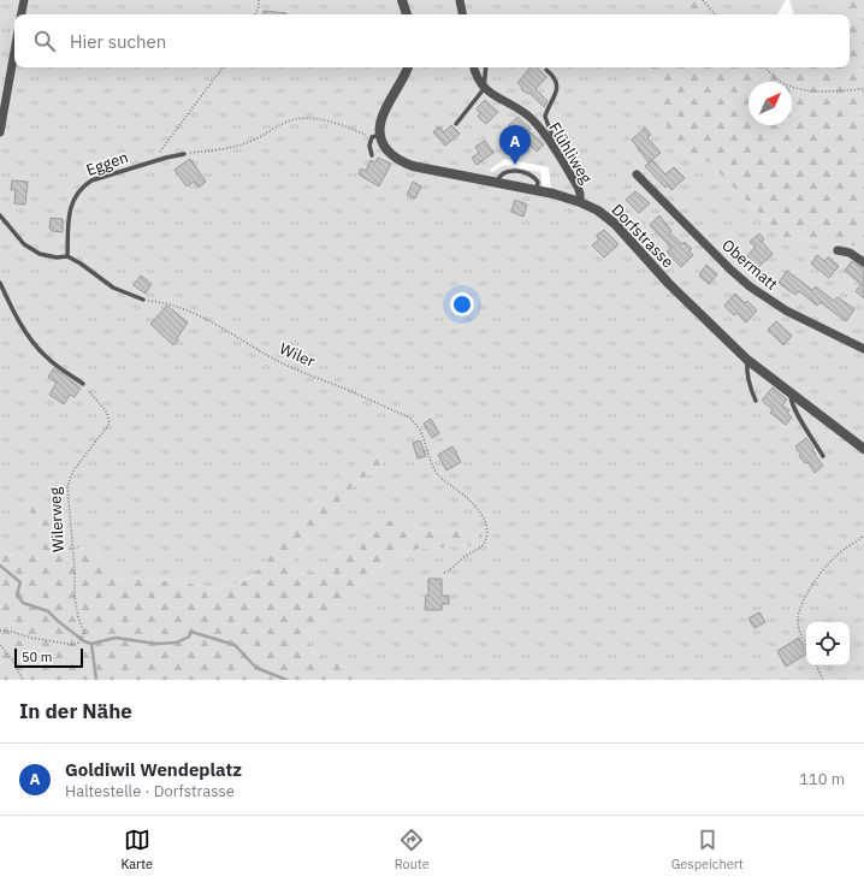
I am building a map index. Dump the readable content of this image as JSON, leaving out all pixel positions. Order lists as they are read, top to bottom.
{
  "streets": {
    "street": ["Flühliweg", "Dorfstrasse", "Obermatt"],
    "lane": ["Eggen"],
    "path": ["Wiler", "Wilerweg"]
  },
  "crossings": [
    ["Flühliweg", "Dorfstrasse"]
  ],
  "scale_bar": "50 m",
  "north": "top right",
  "page": {
    "search": "Hier suchen",
    "pins": "A",
    "scale": "50 m",
    "heading": "In der Nähe",
    "list": [
      {
        "mark": "A",
        "name": "Goldiwil Wendeplatz",
        "note": "Haltestelle · Dorfstrasse",
        "value": "110 m"
      }
    ],
    "nav": ["Karte", "Route", "Gespeichert"]
  }
}
